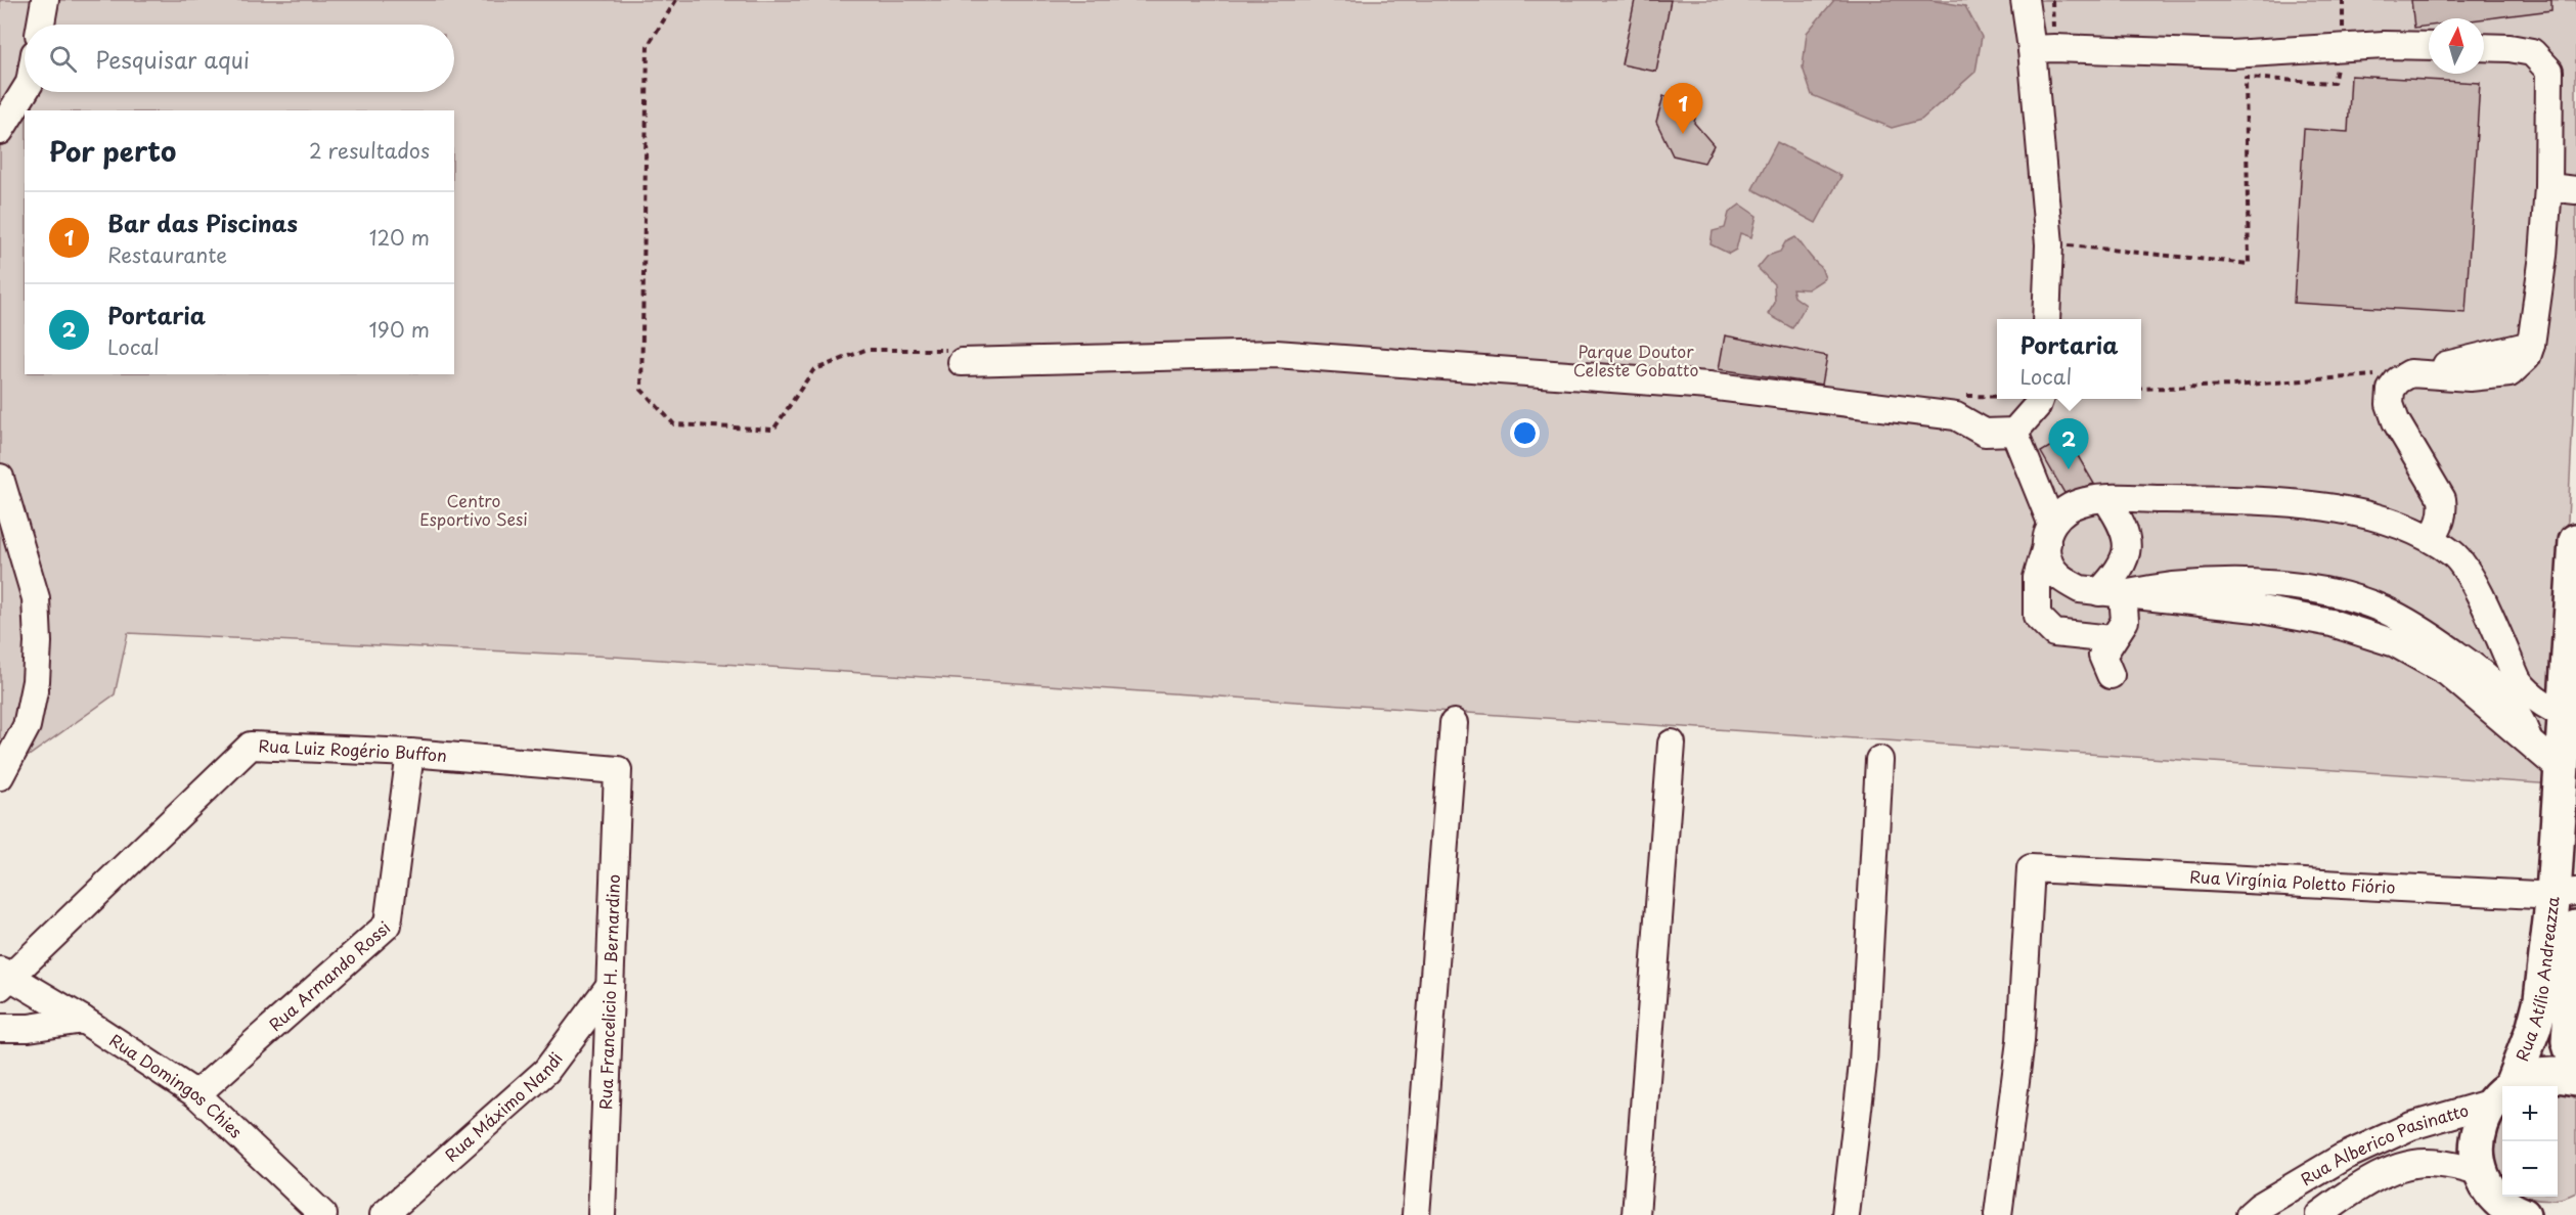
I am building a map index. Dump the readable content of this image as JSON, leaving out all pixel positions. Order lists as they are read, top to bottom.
{
  "streets": {
    "main road": ["Rua Atílio Andreazza"],
    "street": [
      "Rua Luiz Rogério Buffon",
      "Rua Virgínia Poletto Fiório",
      "Rua Armando Rossi",
      "Rua Francelicio H. Bernardino",
      "Rua Domingos Chies",
      "Rua Máximo Nandi",
      "Rua Alberico Pasinatto"
    ]
  },
  "crossings": [
    ["Rua Luiz Rogério Buffon", "Rua Armando Rossi"],
    ["Rua Luiz Rogério Buffon", "Rua Francelicio H. Bernardino"],
    ["Rua Luiz Rogério Buffon", "Rua Domingos Chies"],
    ["Rua Virgínia Poletto Fiório", "Rua Atílio Andreazza"],
    ["Rua Armando Rossi", "Rua Domingos Chies"],
    ["Rua Atílio Andreazza", "Rua Alberico Pasinatto"],
    ["Rua Francelicio H. Bernardino", "Rua Máximo Nandi"]
  ],
  "parks": ["Parque Doutor Celeste Gobatto", "Centro Esportivo Sesi"],
  "north": "top",
  "page": {
    "search": "Pesquisar aqui",
    "pins": ["1", "2"],
    "heading": ["Por perto", "2 resultados"],
    "list": [
      {
        "mark": "1",
        "name": "Bar das Piscinas",
        "note": "Restaurante",
        "value": "120 m"
      },
      {
        "mark": "2",
        "name": "Portaria",
        "note": "Local",
        "value": "190 m"
      }
    ],
    "popup": ["Portaria", "Local"],
    "map_buttons": ["+", "−"]
  }
}
